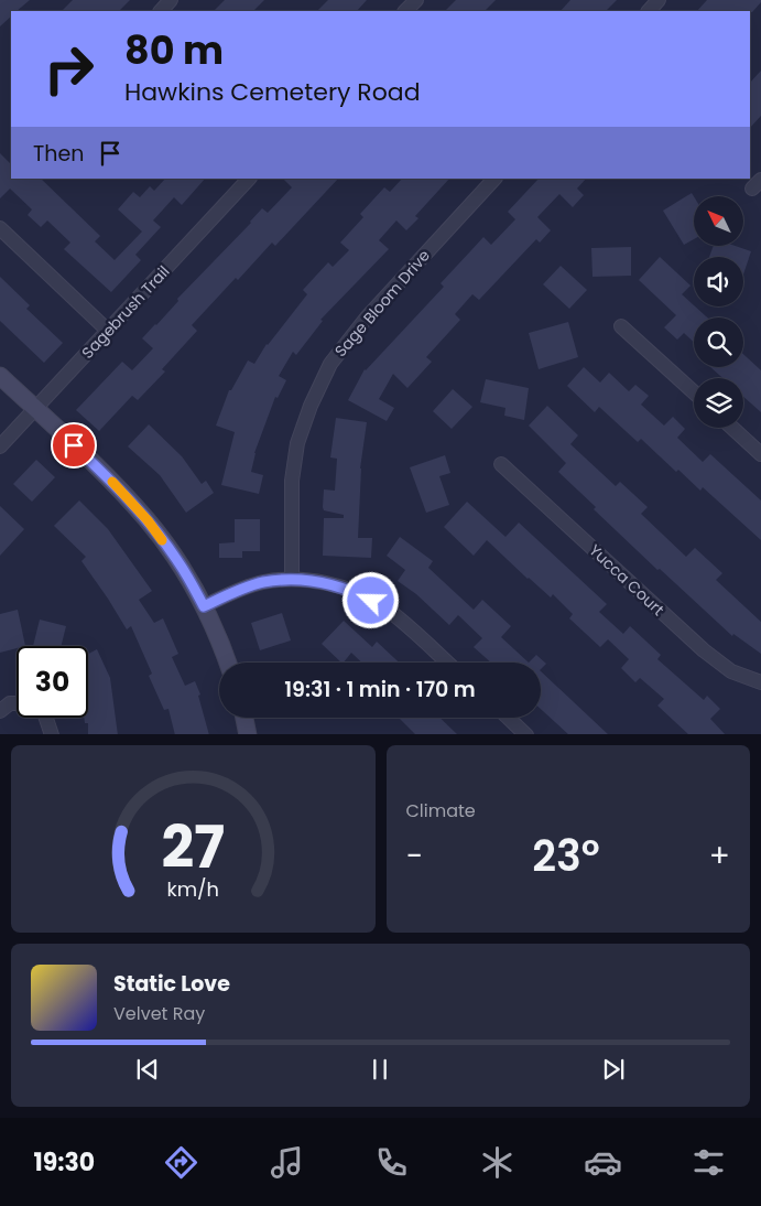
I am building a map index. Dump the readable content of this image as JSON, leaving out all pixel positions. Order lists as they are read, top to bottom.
{
  "streets": {
    "street": ["Sage Bloom Drive", "Sagebrush Trail", "Yucca Court"]
  },
  "north": "top left",
  "page": {
    "turn": ["80 m", "Hawkins Cemetery Road"],
    "then": "Then",
    "limit": "30",
    "trip": "19:31 · 1 min · 170 m",
    "tile": "Climate",
    "heat": ["−", "23°", "+"],
    "song": ["Static Love", "Velvet Ray"],
    "tabs": "19:30",
    "gauge": ["27", "km/h"]
  }
}
